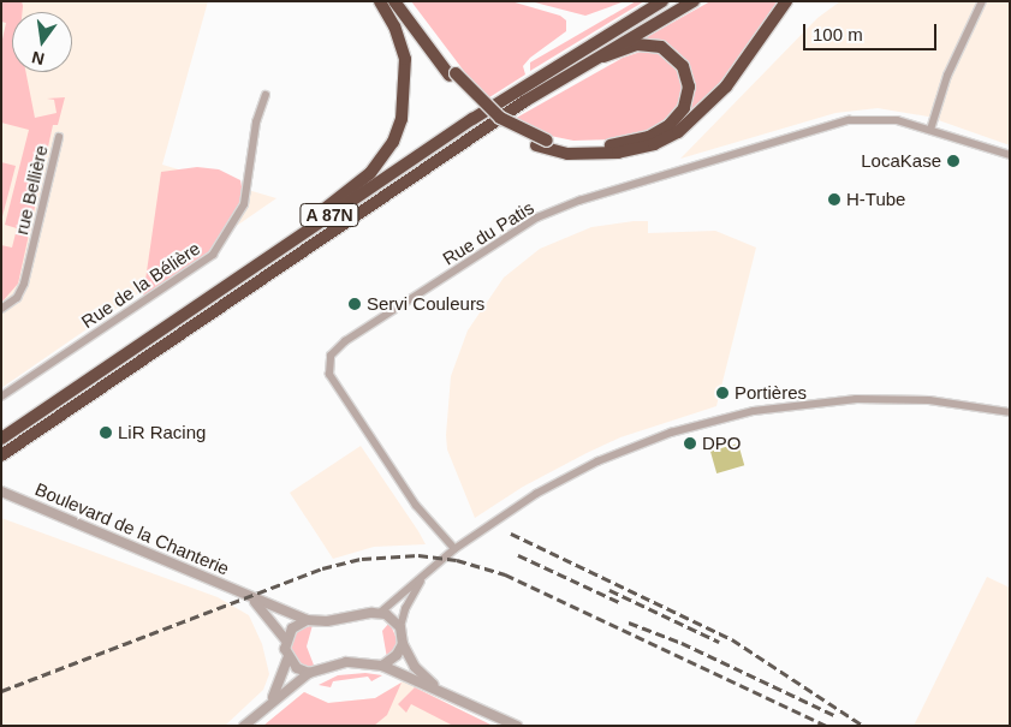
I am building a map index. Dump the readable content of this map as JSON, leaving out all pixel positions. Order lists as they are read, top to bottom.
{
  "streets": {
    "highway": ["A 87N"],
    "street": [
      "rue Bellière",
      "Rue du Patis",
      "Rue de la Bélière",
      "Boulevard de la Chanterie"
    ]
  },
  "places": [
    "LocaKase",
    "H-Tube",
    "Servi Couleurs",
    "Portières",
    "LiR Racing",
    "DPO"
  ],
  "scale_bar": "100 m",
  "north": "bottom"
}
